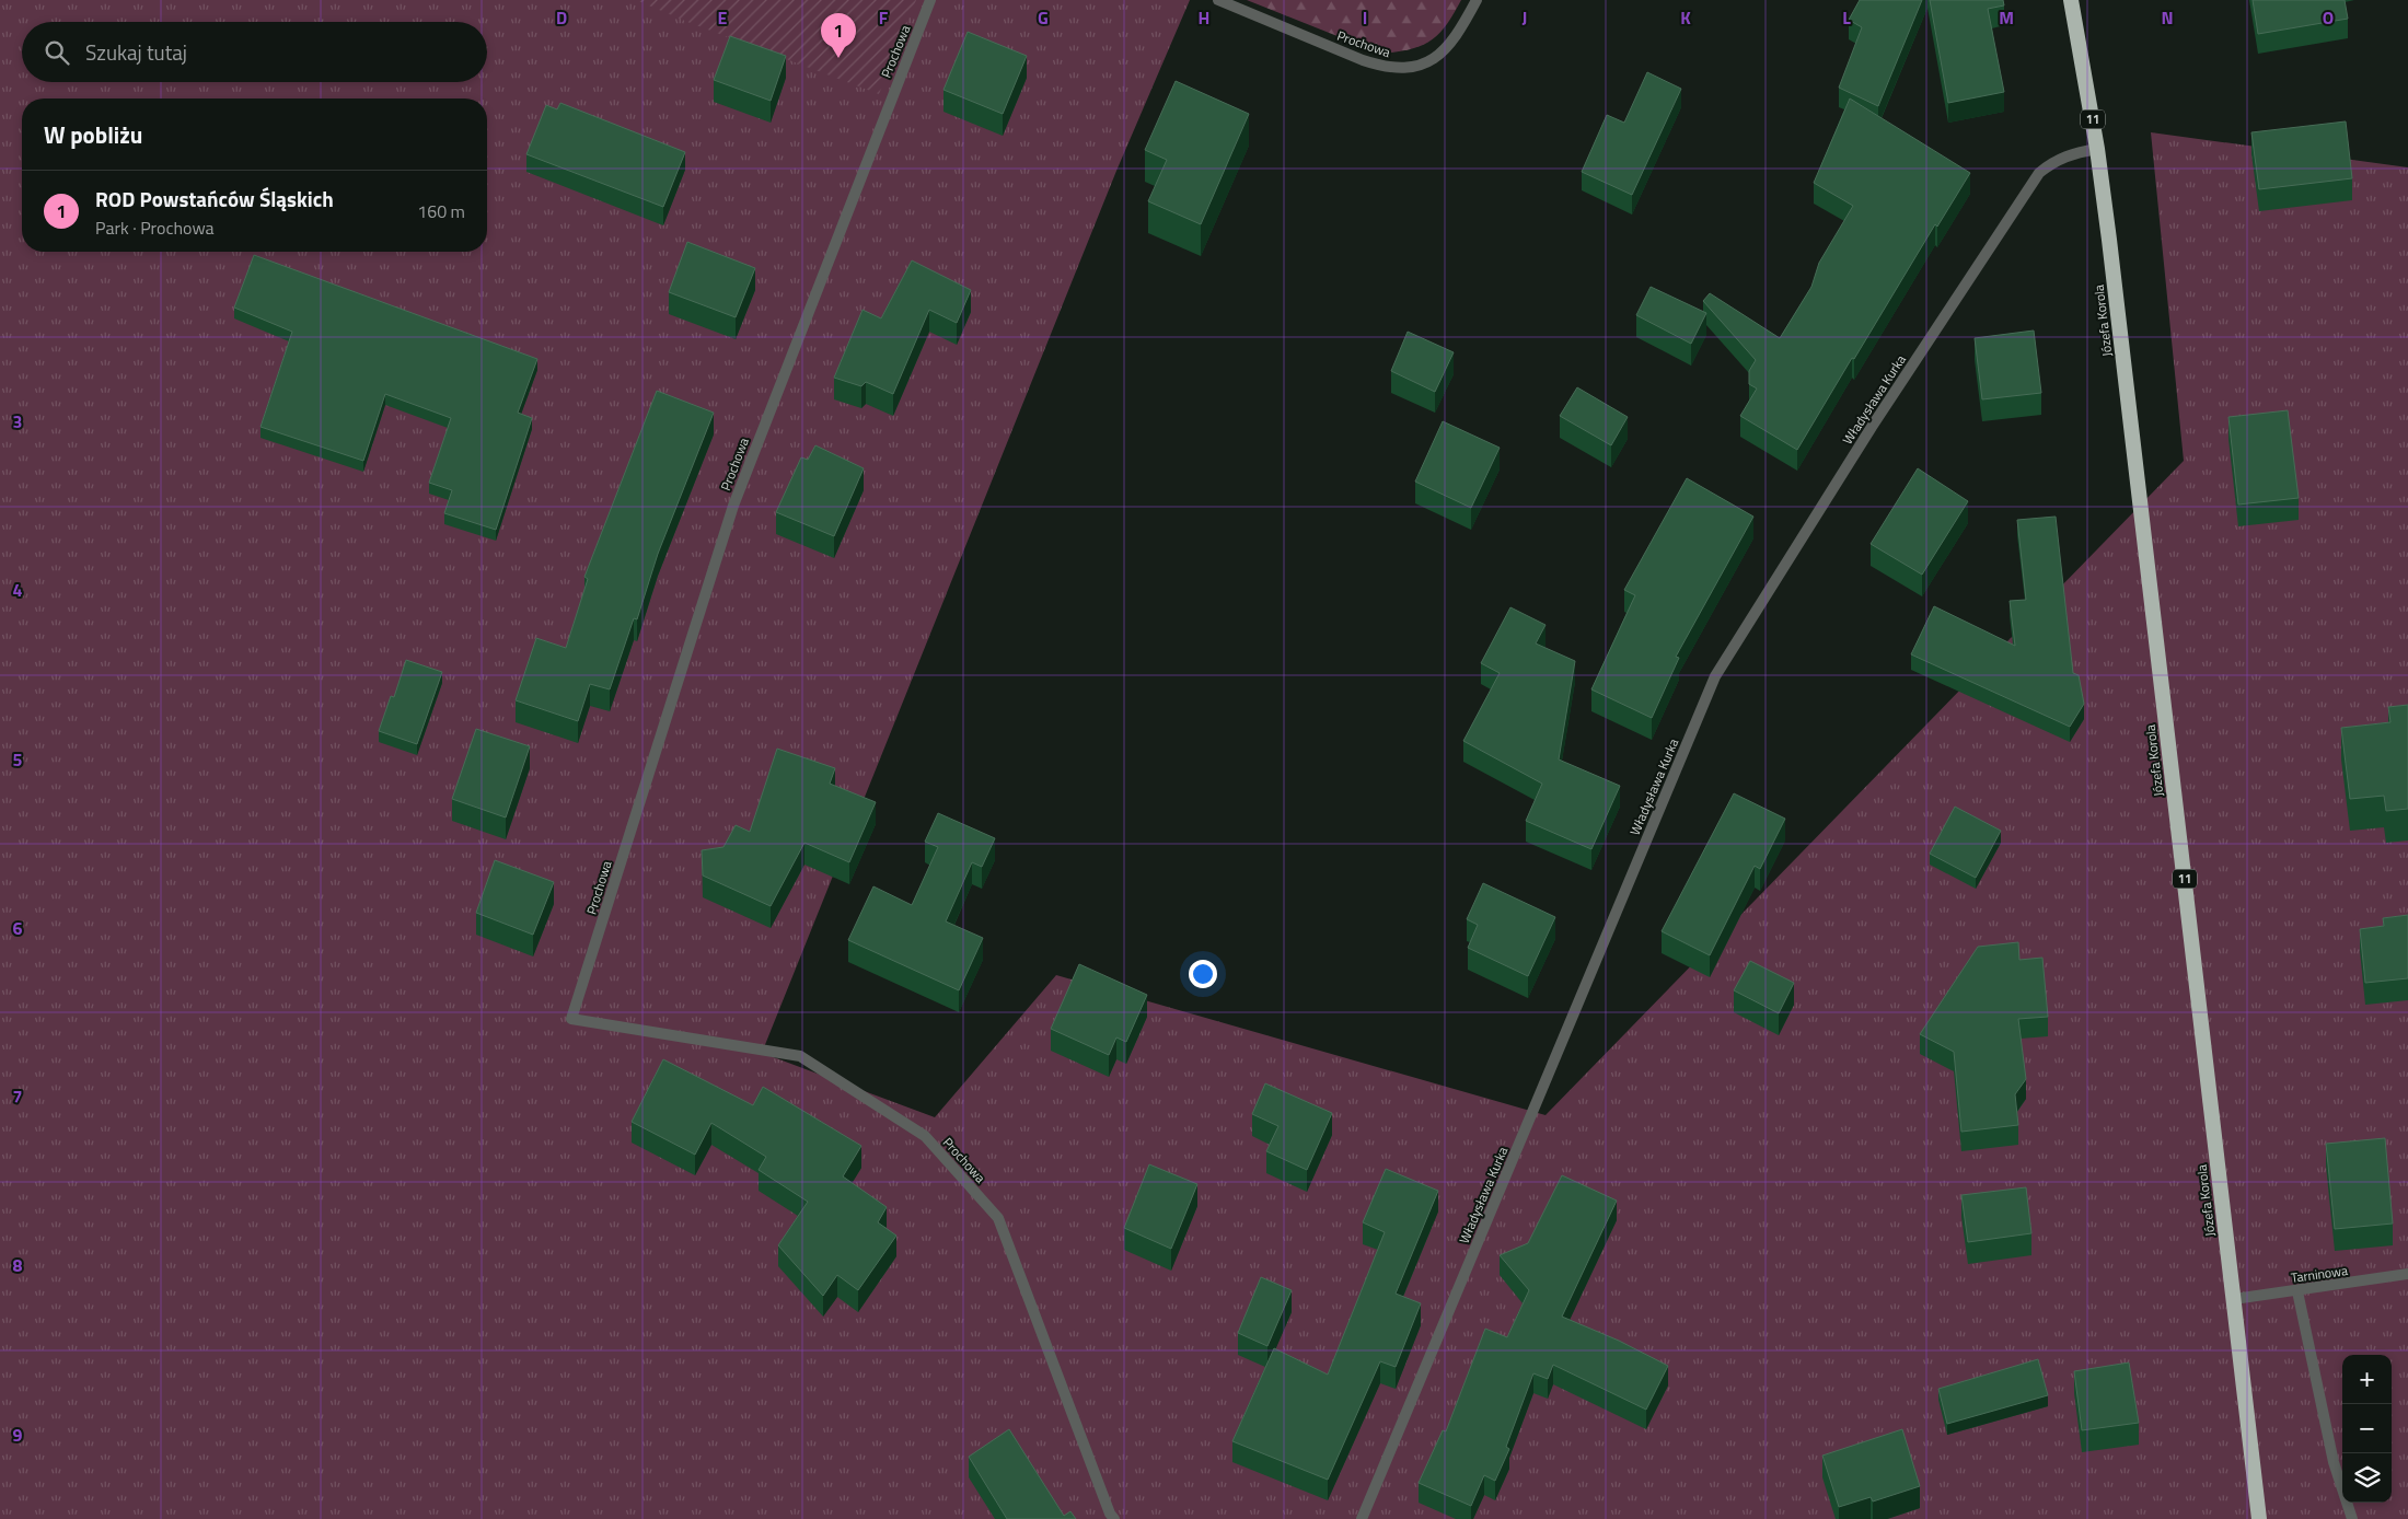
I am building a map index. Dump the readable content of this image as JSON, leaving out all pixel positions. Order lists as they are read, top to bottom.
{
  "streets": {
    "highway": ["11", "Józefa Korola"],
    "street": ["Prochowa", "Władysława Kurka", "Tarninowa"]
  },
  "crossings": [
    ["Józefa Korola", "Władysława Kurka"],
    ["Józefa Korola", "Tarninowa"]
  ],
  "page": {
    "pins": "1",
    "search": "Szukaj tutaj",
    "heading": "W pobliżu",
    "list": [
      {
        "mark": "1",
        "name": "ROD Powstańców Śląskich",
        "note": "Park · Prochowa",
        "value": "160 m"
      }
    ],
    "map_buttons": ["+", "−"]
  },
  "grid": {
    "columns": [
      "D",
      "E",
      "F",
      "G",
      "H",
      "I",
      "J",
      "K",
      "L",
      "M",
      "N",
      "O"
    ],
    "rows": [
      "3",
      "4",
      "5",
      "6",
      "7",
      "8",
      "9"
    ]
  }
}
